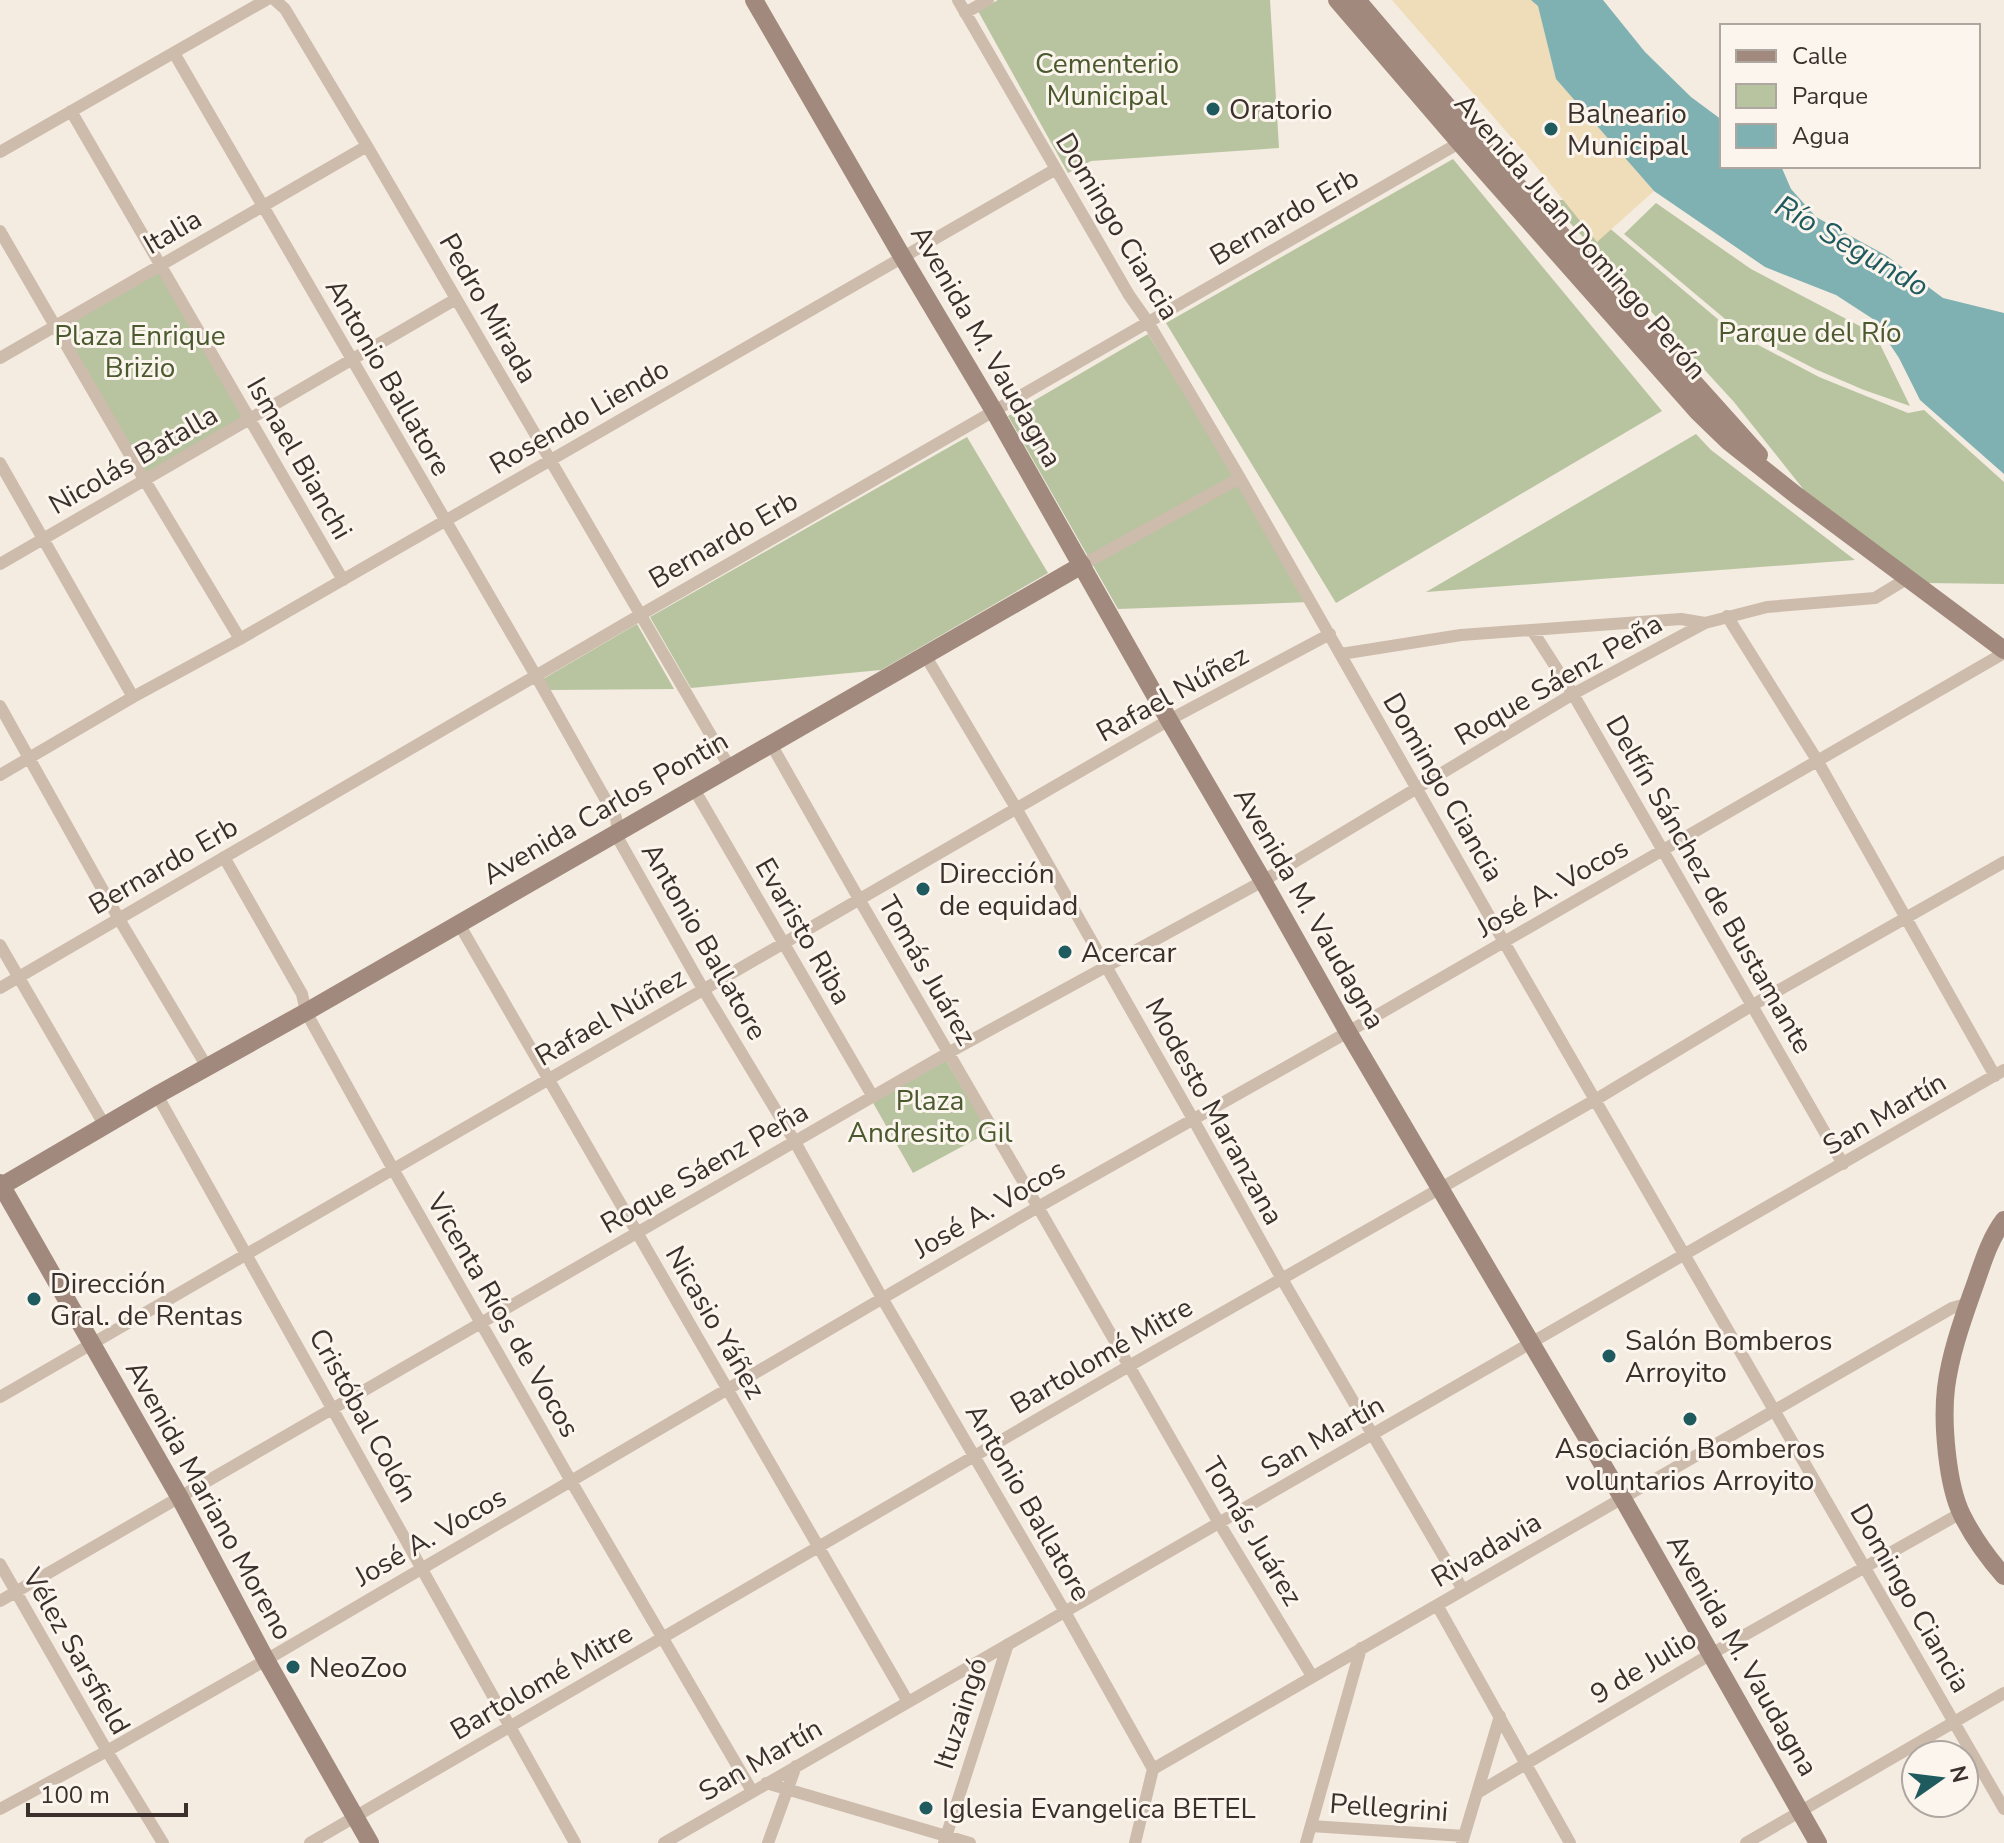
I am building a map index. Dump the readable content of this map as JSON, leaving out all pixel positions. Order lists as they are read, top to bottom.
{
  "streets": {
    "main road": [
      "Avenida Juan Domingo Perón",
      "Avenida M. Vaudagna",
      "Avenida Carlos Pontin",
      "Avenida Mariano Moreno"
    ],
    "street": [
      "Bernardo Erb",
      "Domingo Ciancia",
      "Italia",
      "Pedro Mirada",
      "Antonio Ballatore",
      "Rosendo Liendo",
      "Ismael Bianchi",
      "Nicolás Batalla",
      "Roque Sáenz Peña",
      "Rafael Núñez",
      "Delfín Sánchez de Bustamante",
      "José A. Vocos",
      "Evaristo Riba",
      "Tomás Juárez",
      "Modesto Maranzana",
      "San Martín",
      "Vicenta Ríos de Vocos",
      "Nicasio Yáñez",
      "Bartolomé Mitre",
      "Cristóbal Colón",
      "Rivadavia",
      "Vélez Sarsfield",
      "9 de Julio",
      "Ituzaingó",
      "Pellegrini"
    ]
  },
  "crossings": [
    ["Bernardo Erb", "Domingo Ciancia"],
    ["Bernardo Erb", "Avenida Juan Domingo Perón"],
    ["Bernardo Erb", "Pedro Mirada"],
    ["Bernardo Erb", "Avenida M. Vaudagna"],
    ["Bernardo Erb", "Antonio Ballatore"],
    ["Bernardo Erb", "Vicenta Ríos de Vocos"],
    ["Domingo Ciancia", "Rosendo Liendo"],
    ["Domingo Ciancia", "Roque Sáenz Peña"],
    ["Domingo Ciancia", "Rafael Núñez"],
    ["Domingo Ciancia", "Avenida Carlos Pontin"],
    ["Domingo Ciancia", "José A. Vocos"],
    ["Domingo Ciancia", "San Martín"],
    ["Domingo Ciancia", "Bartolomé Mitre"],
    ["Domingo Ciancia", "Rivadavia"],
    ["Domingo Ciancia", "9 de Julio"],
    ["Italia", "Pedro Mirada"],
    ["Italia", "Antonio Ballatore"],
    ["Italia", "Ismael Bianchi"],
    ["Avenida Juan Domingo Perón", "Roque Sáenz Peña"],
    ["Avenida Juan Domingo Perón", "José A. Vocos"],
    ["Pedro Mirada", "Rosendo Liendo"],
    ["Pedro Mirada", "Nicolás Batalla"],
    ["Pedro Mirada", "Avenida Carlos Pontin"],
    ["Avenida M. Vaudagna", "Rosendo Liendo"],
    ["Avenida M. Vaudagna", "Roque Sáenz Peña"],
    ["Avenida M. Vaudagna", "Rafael Núñez"],
    ["Avenida M. Vaudagna", "Avenida Carlos Pontin"],
    ["Avenida M. Vaudagna", "José A. Vocos"],
    ["Avenida M. Vaudagna", "San Martín"],
    ["Avenida M. Vaudagna", "Bartolomé Mitre"],
    ["Avenida M. Vaudagna", "Rivadavia"],
    ["Avenida M. Vaudagna", "9 de Julio"],
    ["Antonio Ballatore", "Rosendo Liendo"],
    ["Antonio Ballatore", "Nicolás Batalla"],
    ["Antonio Ballatore", "Roque Sáenz Peña"],
    ["Antonio Ballatore", "Rafael Núñez"],
    ["Antonio Ballatore", "Avenida Carlos Pontin"],
    ["Antonio Ballatore", "José A. Vocos"],
    ["Antonio Ballatore", "San Martín"],
    ["Antonio Ballatore", "Bartolomé Mitre"],
    ["Antonio Ballatore", "Rivadavia"],
    ["Rosendo Liendo", "Ismael Bianchi"],
    ["Ismael Bianchi", "Nicolás Batalla"],
    ["Roque Sáenz Peña", "Delfín Sánchez de Bustamante"],
    ["Roque Sáenz Peña", "Evaristo Riba"],
    ["Roque Sáenz Peña", "Tomás Juárez"],
    ["Roque Sáenz Peña", "Modesto Maranzana"],
    ["Roque Sáenz Peña", "Vicenta Ríos de Vocos"],
    ["Roque Sáenz Peña", "Nicasio Yáñez"],
    ["Roque Sáenz Peña", "Cristóbal Colón"],
    ["Roque Sáenz Peña", "Avenida Mariano Moreno"],
    ["Roque Sáenz Peña", "Vélez Sarsfield"],
    ["Rafael Núñez", "Evaristo Riba"],
    ["Rafael Núñez", "Tomás Juárez"],
    ["Rafael Núñez", "Modesto Maranzana"],
    ["Rafael Núñez", "Vicenta Ríos de Vocos"],
    ["Rafael Núñez", "Nicasio Yáñez"],
    ["Rafael Núñez", "Cristóbal Colón"],
    ["Rafael Núñez", "Avenida Mariano Moreno"],
    ["Avenida Carlos Pontin", "Evaristo Riba"],
    ["Avenida Carlos Pontin", "Tomás Juárez"],
    ["Avenida Carlos Pontin", "Modesto Maranzana"],
    ["Avenida Carlos Pontin", "Vicenta Ríos de Vocos"],
    ["Avenida Carlos Pontin", "Nicasio Yáñez"],
    ["Avenida Carlos Pontin", "Cristóbal Colón"],
    ["Avenida Carlos Pontin", "Avenida Mariano Moreno"],
    ["Delfín Sánchez de Bustamante", "José A. Vocos"],
    ["Delfín Sánchez de Bustamante", "San Martín"],
    ["Delfín Sánchez de Bustamante", "Bartolomé Mitre"],
    ["José A. Vocos", "Tomás Juárez"],
    ["José A. Vocos", "Modesto Maranzana"],
    ["José A. Vocos", "Vicenta Ríos de Vocos"],
    ["José A. Vocos", "Nicasio Yáñez"],
    ["José A. Vocos", "Cristóbal Colón"],
    ["José A. Vocos", "Avenida Mariano Moreno"],
    ["José A. Vocos", "Vélez Sarsfield"],
    ["Tomás Juárez", "San Martín"],
    ["Tomás Juárez", "Bartolomé Mitre"],
    ["Tomás Juárez", "Rivadavia"],
    ["Modesto Maranzana", "San Martín"],
    ["Modesto Maranzana", "Bartolomé Mitre"],
    ["Modesto Maranzana", "Rivadavia"],
    ["San Martín", "Vicenta Ríos de Vocos"],
    ["San Martín", "Nicasio Yáñez"],
    ["San Martín", "Ituzaingó"],
    ["Vicenta Ríos de Vocos", "Bartolomé Mitre"],
    ["Nicasio Yáñez", "Bartolomé Mitre"],
    ["Bartolomé Mitre", "Cristóbal Colón"],
    ["Bartolomé Mitre", "Avenida Mariano Moreno"]
  ],
  "water": ["Río Segundo"],
  "parks": [
    "Cementerio Municipal",
    "Parque del Río",
    "Plaza Enrique Brizio",
    "Plaza Andresito Gil"
  ],
  "places": [
    "Oratorio",
    "Balneario Municipal",
    "Dirección de equidad",
    "Acercar",
    "Dirección Gral. de Rentas",
    "Salón Bomberos Arroyito",
    "Asociación Bomberos voluntarios Arroyito",
    "NeoZoo",
    "Iglesia Evangelica BETEL"
  ],
  "legend": ["Calle", "Parque", "Agua"],
  "scale_bar": "100 m",
  "north": "right"
}
